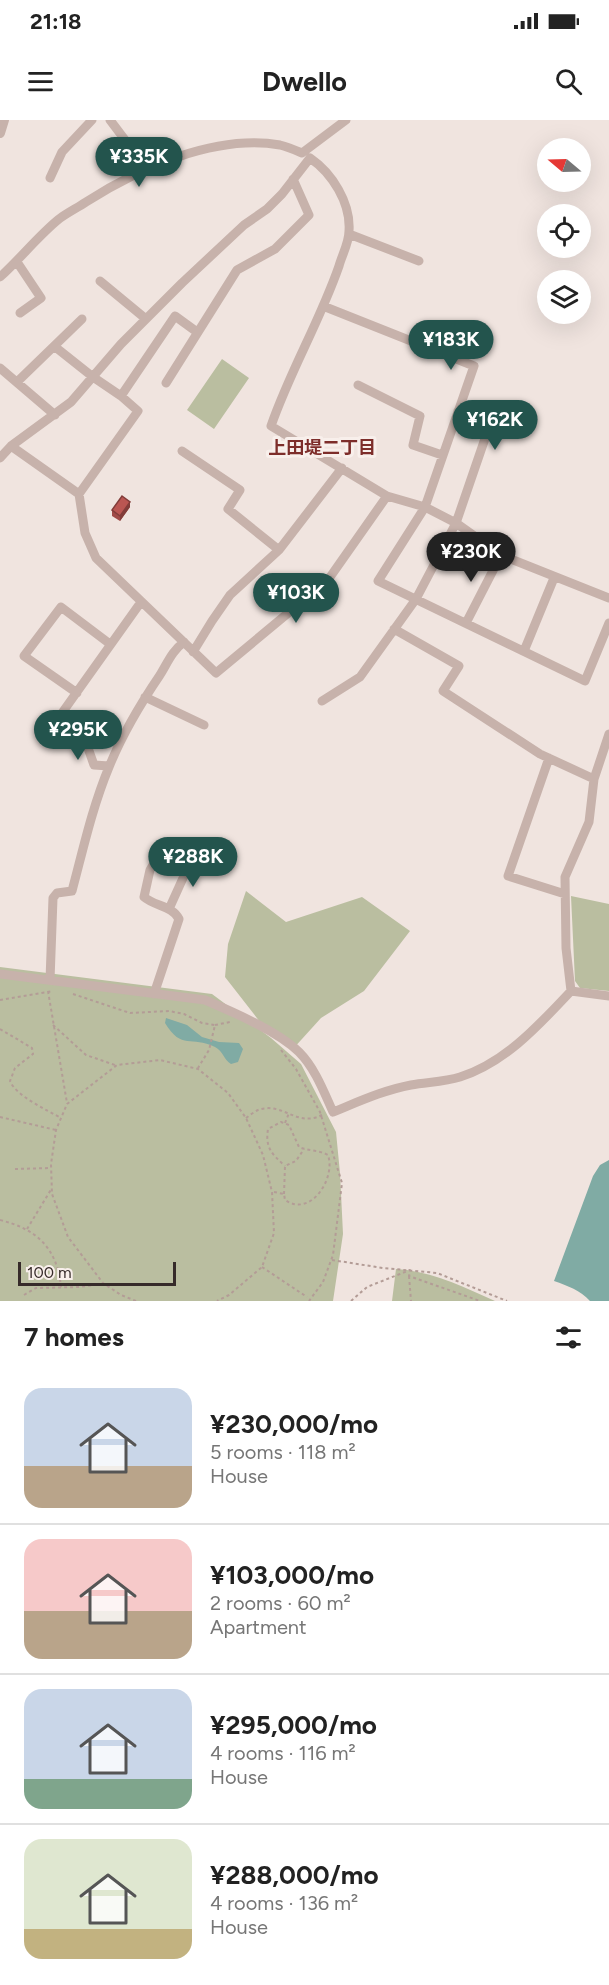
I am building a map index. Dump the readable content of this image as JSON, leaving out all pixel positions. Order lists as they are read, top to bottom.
{
  "districts": ["上田堤二丁目"],
  "scale_bar": "100 m",
  "north": "left",
  "page": {
    "status": "21:18",
    "header": "Dwello",
    "price": [
      "¥335K",
      "¥183K",
      "¥162K",
      "¥230K",
      "¥103K",
      "¥295K",
      "¥288K"
    ],
    "scale": "100 m",
    "heading": "7 homes",
    "list": [
      {
        "name": "¥230,000/mo",
        "note": "5 rooms · 118 m² · House"
      },
      {
        "name": "¥103,000/mo",
        "note": "2 rooms · 60 m² · Apartment"
      },
      {
        "name": "¥295,000/mo",
        "note": "4 rooms · 116 m² · House"
      },
      {
        "name": "¥288,000/mo",
        "note": "4 rooms · 136 m² · House"
      }
    ]
  }
}
